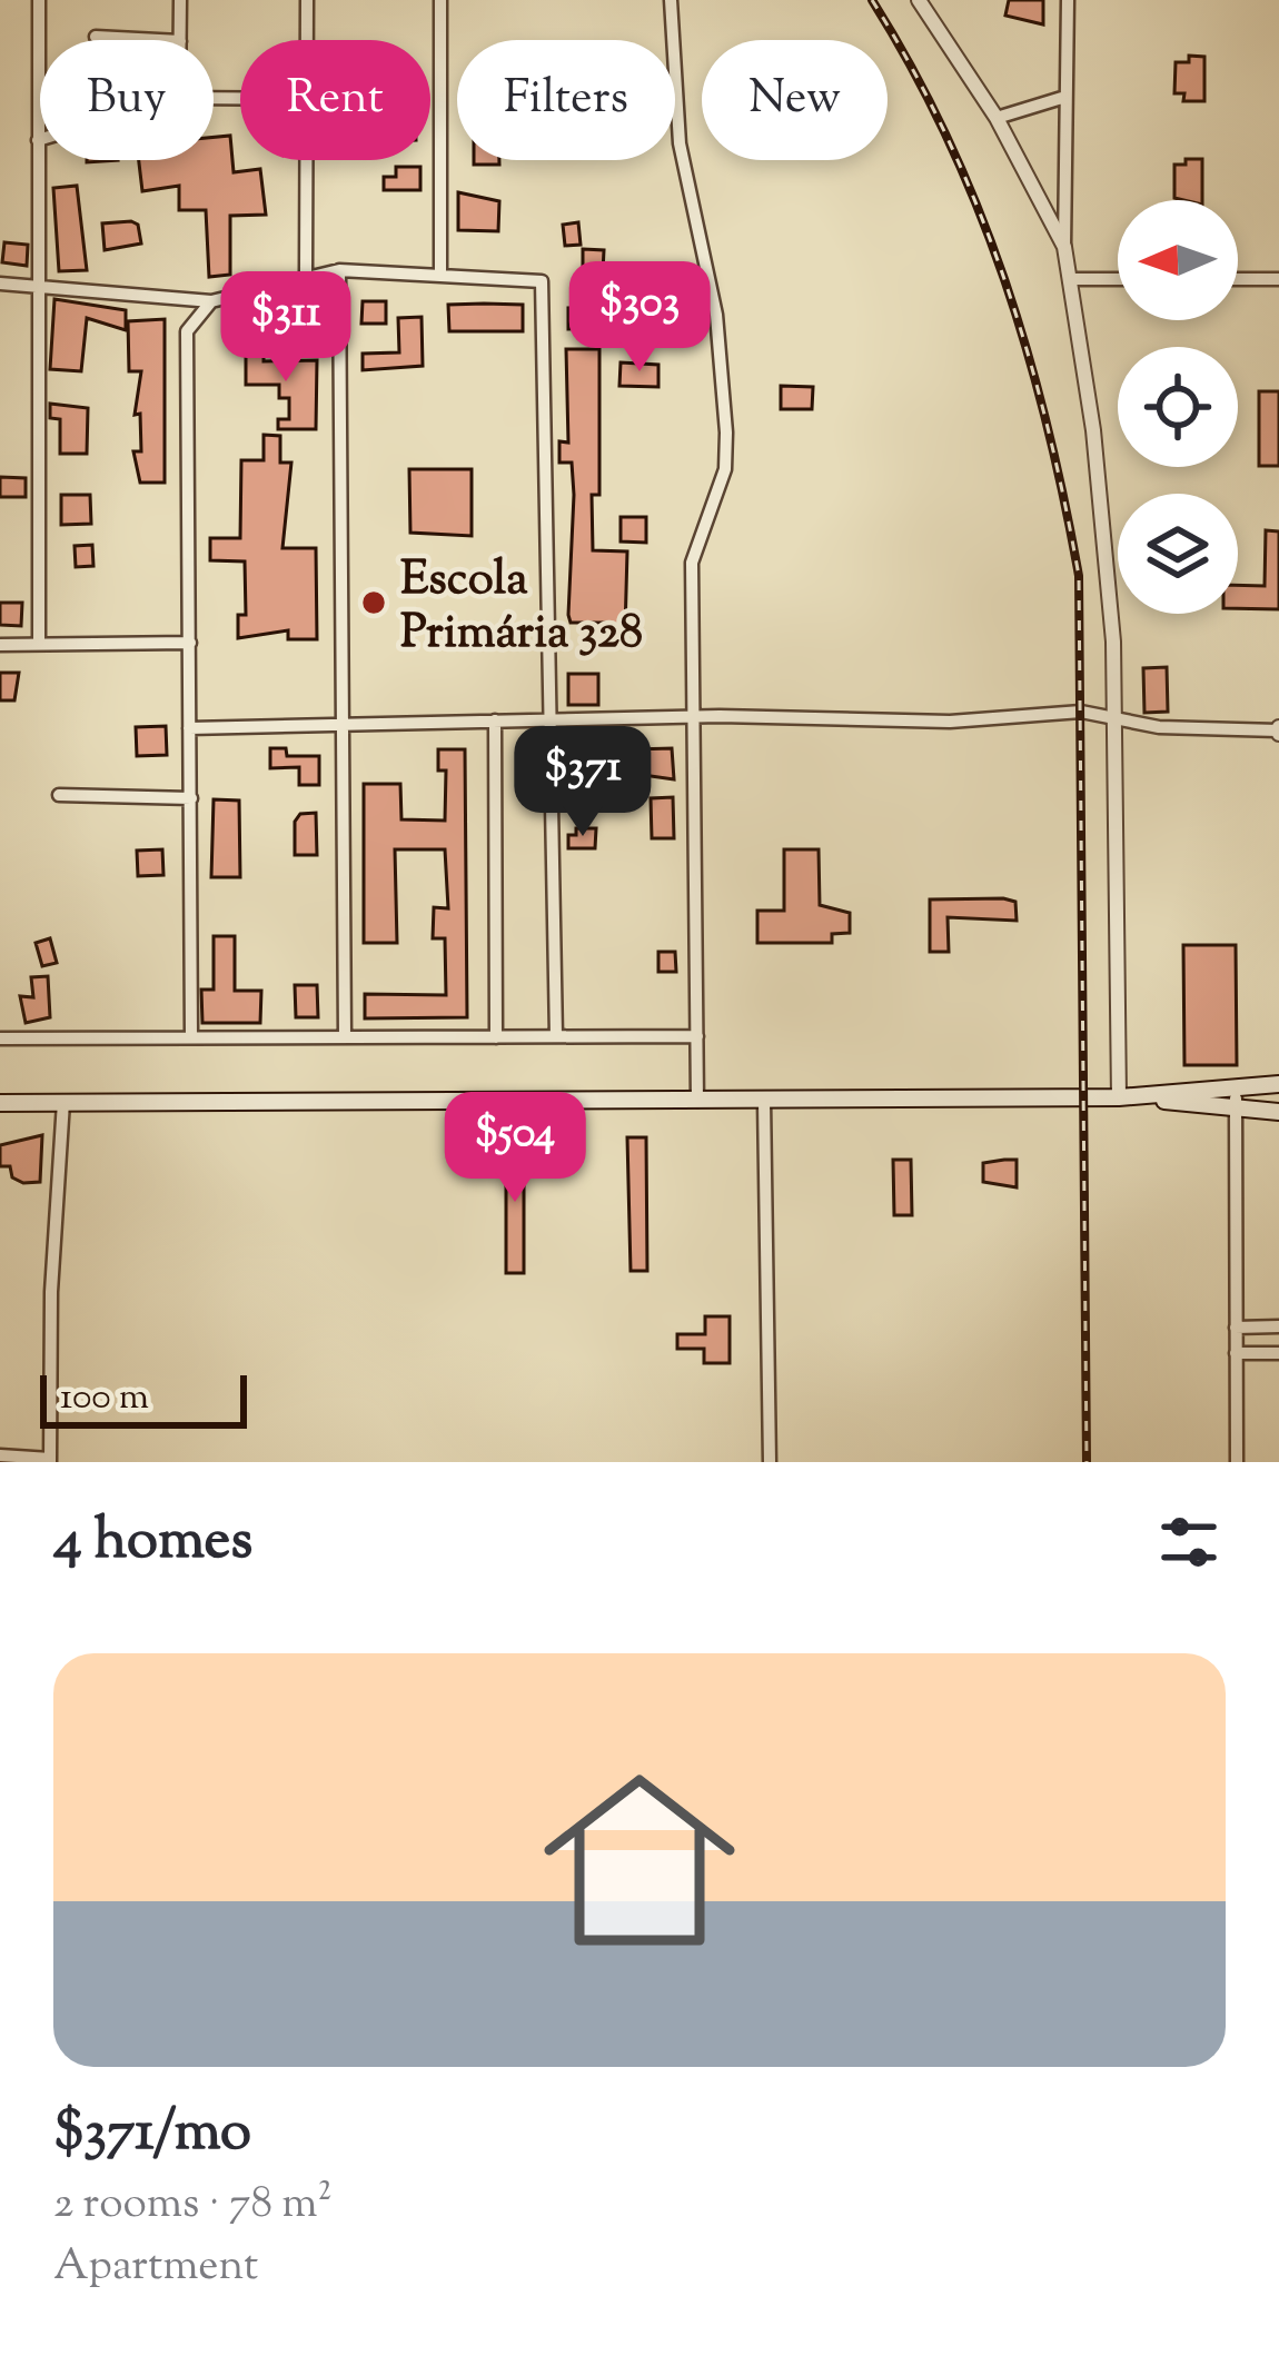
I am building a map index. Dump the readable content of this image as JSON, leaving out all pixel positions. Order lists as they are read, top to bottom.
{
  "places": ["Escola Primária 328"],
  "scale_bar": "100 m",
  "north": "left",
  "page": {
    "chip": [
      "Buy",
      "Rent",
      "Filters",
      "New"
    ],
    "price": [
      "$303",
      "$311",
      "$371",
      "$504"
    ],
    "scale": "100 m",
    "heading": "4 homes",
    "list": [
      {
        "name": "$371/mo",
        "note": "2 rooms · 78 m² · Apartment"
      }
    ]
  }
}
